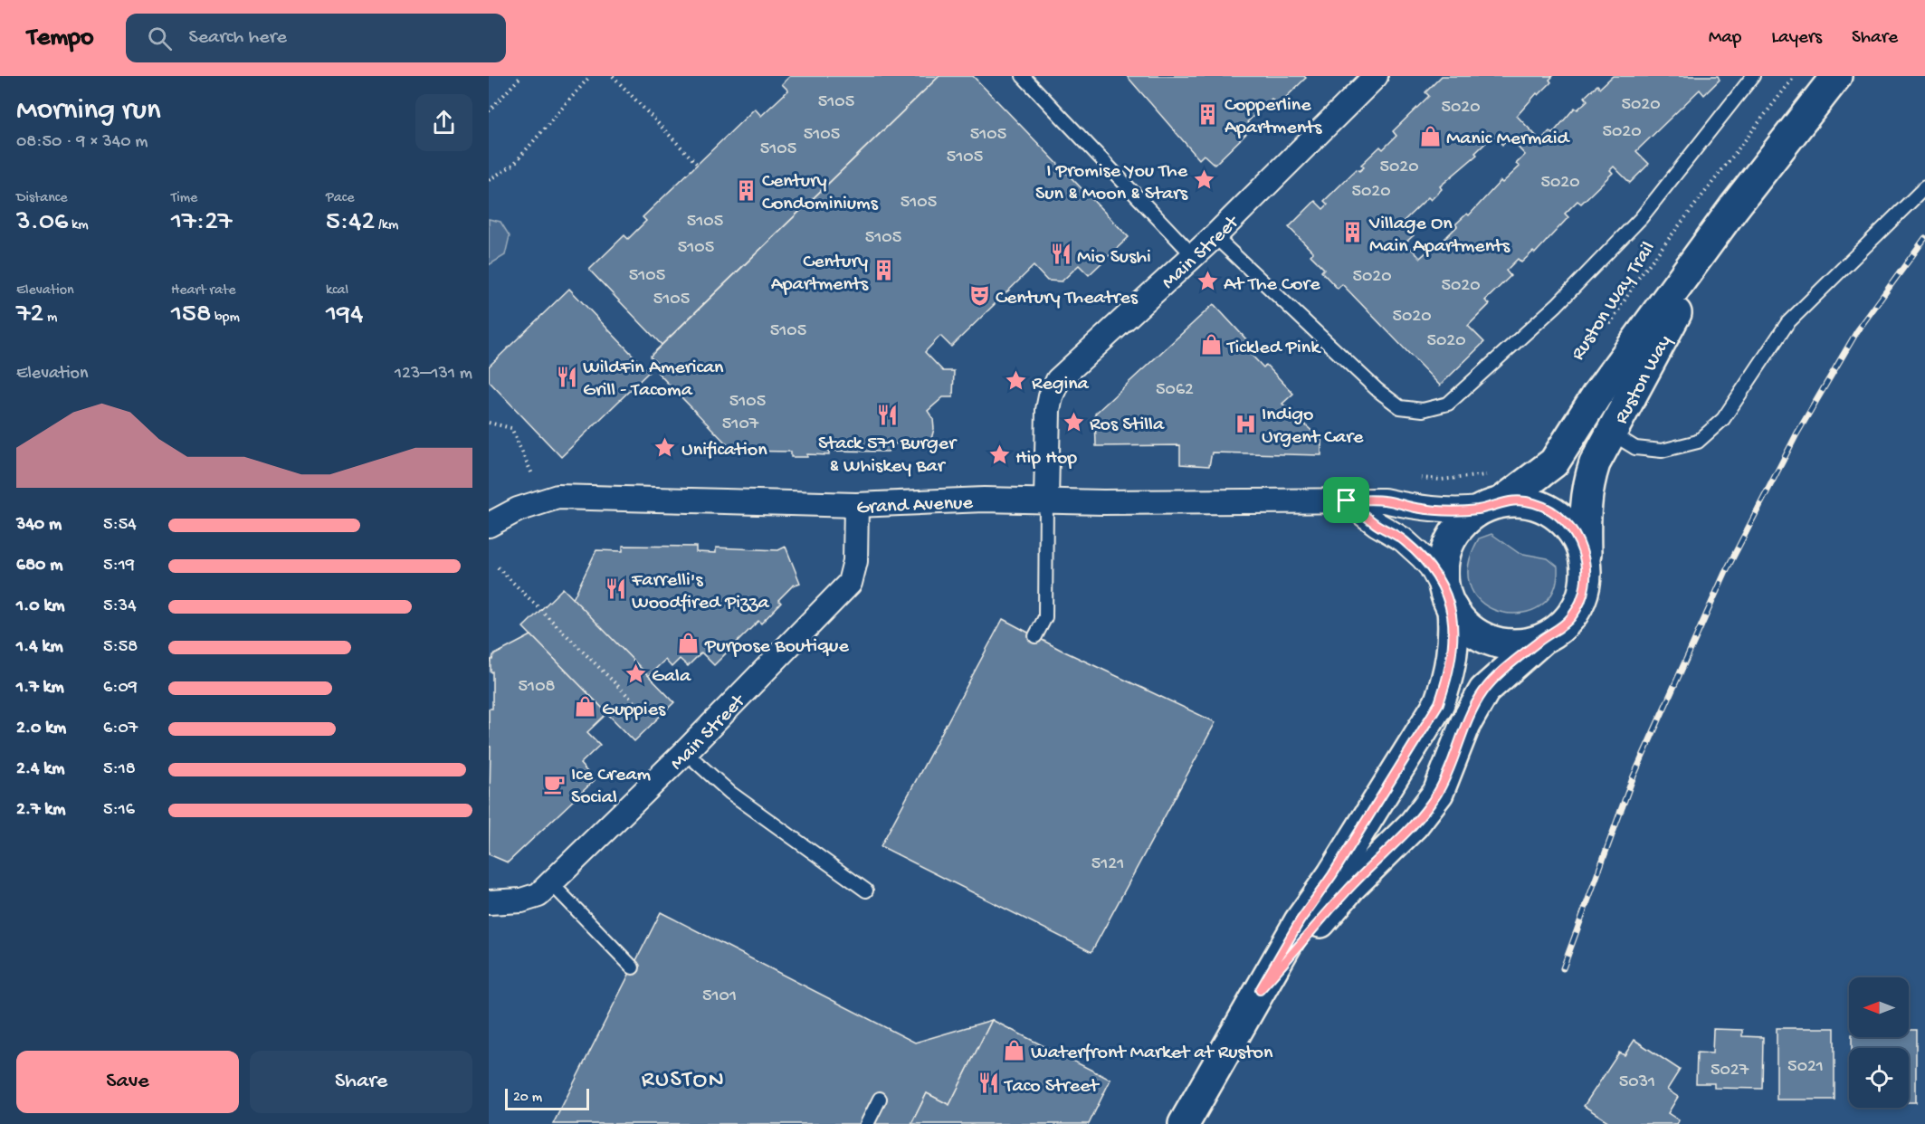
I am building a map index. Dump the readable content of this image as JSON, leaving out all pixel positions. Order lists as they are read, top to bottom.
{
  "streets": {
    "main road": ["Ruston Way"],
    "street": ["Main Street", "Grand Avenue"],
    "path": ["Ruston Way Trail"]
  },
  "crossings": [
    ["Main Street", "Grand Avenue"],
    ["Ruston Way", "Grand Avenue"]
  ],
  "districts": ["RUSTON"],
  "places": {
    "building": [
      "Copperline Apartments",
      "Century Condominiums",
      "Village On Main Apartments",
      "Century Apartments"
    ],
    "shop": [
      "Manic Mermaid",
      "Tickled Pink",
      "Purpose Boutique",
      "Guppies",
      "Waterfront Market at Ruston"
    ],
    "place": [
      "I Promise You The Sun & Moon & Stars",
      "At The Core",
      "Regina",
      "Ros Stilla",
      "Unification",
      "Hip Hop",
      "Gala"
    ],
    "restaurant": [
      "Mio Sushi",
      "WildFin American Grill - Tacoma",
      "Stack 571 Burger & Whiskey Bar",
      "Farrelli's Woodfired Pizza",
      "Taco Street"
    ],
    "theatre": ["Century Theatres"],
    "hospital": ["Indigo Urgent Care"],
    "cafe": ["Ice Cream Social"]
  },
  "house_numbers": [
    "5105",
    "5020",
    "5020",
    "5020",
    "5105",
    "5105",
    "5105",
    "5105",
    "5020",
    "5020",
    "5020",
    "5105",
    "5105",
    "5105",
    "5105",
    "5105",
    "5020",
    "5020",
    "5105",
    "5020",
    "5105",
    "5020",
    "5062",
    "5105",
    "5107",
    "5108",
    "5121",
    "5101",
    "5021",
    "5027",
    "5031"
  ],
  "scale_bar": "20 m",
  "north": "left",
  "page": {
    "header": "Tempo",
    "search": "Search here",
    "nav": ["Map", "Layers", "Share"],
    "heading": ["Morning run", "08:50 · 9 × 340 m"],
    "stats": [
      ["Distance", "3.06 km"],
      ["Time", "17:27"],
      ["Pace", "5:42 /km"],
      ["Elevation", "72 m"],
      ["Heart rate", "158 bpm"],
      ["kcal", "194"]
    ],
    "chart": ["Elevation", "123–131 m"],
    "list": [
      {
        "name": "340 m",
        "note": "5:54"
      },
      {
        "name": "680 m",
        "note": "5:19"
      },
      {
        "name": "1.0 km",
        "note": "5:34"
      },
      {
        "name": "1.4 km",
        "note": "5:58"
      },
      {
        "name": "1.7 km",
        "note": "6:09"
      },
      {
        "name": "2.0 km",
        "note": "6:07"
      },
      {
        "name": "2.4 km",
        "note": "5:18"
      },
      {
        "name": "2.7 km",
        "note": "5:16"
      }
    ],
    "buttons": ["Save", "Share"],
    "scale": "20 m"
  }
}
